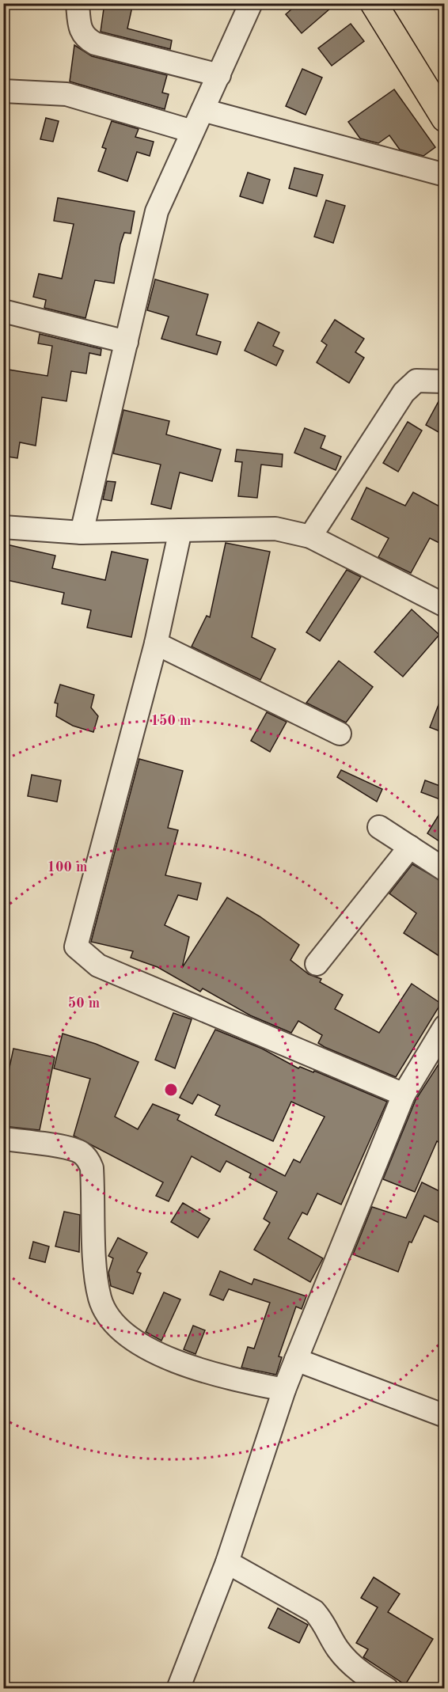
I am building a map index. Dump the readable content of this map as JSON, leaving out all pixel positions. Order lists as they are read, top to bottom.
{
  "rings": ["150 m", "100 m", "50 m"]
}
